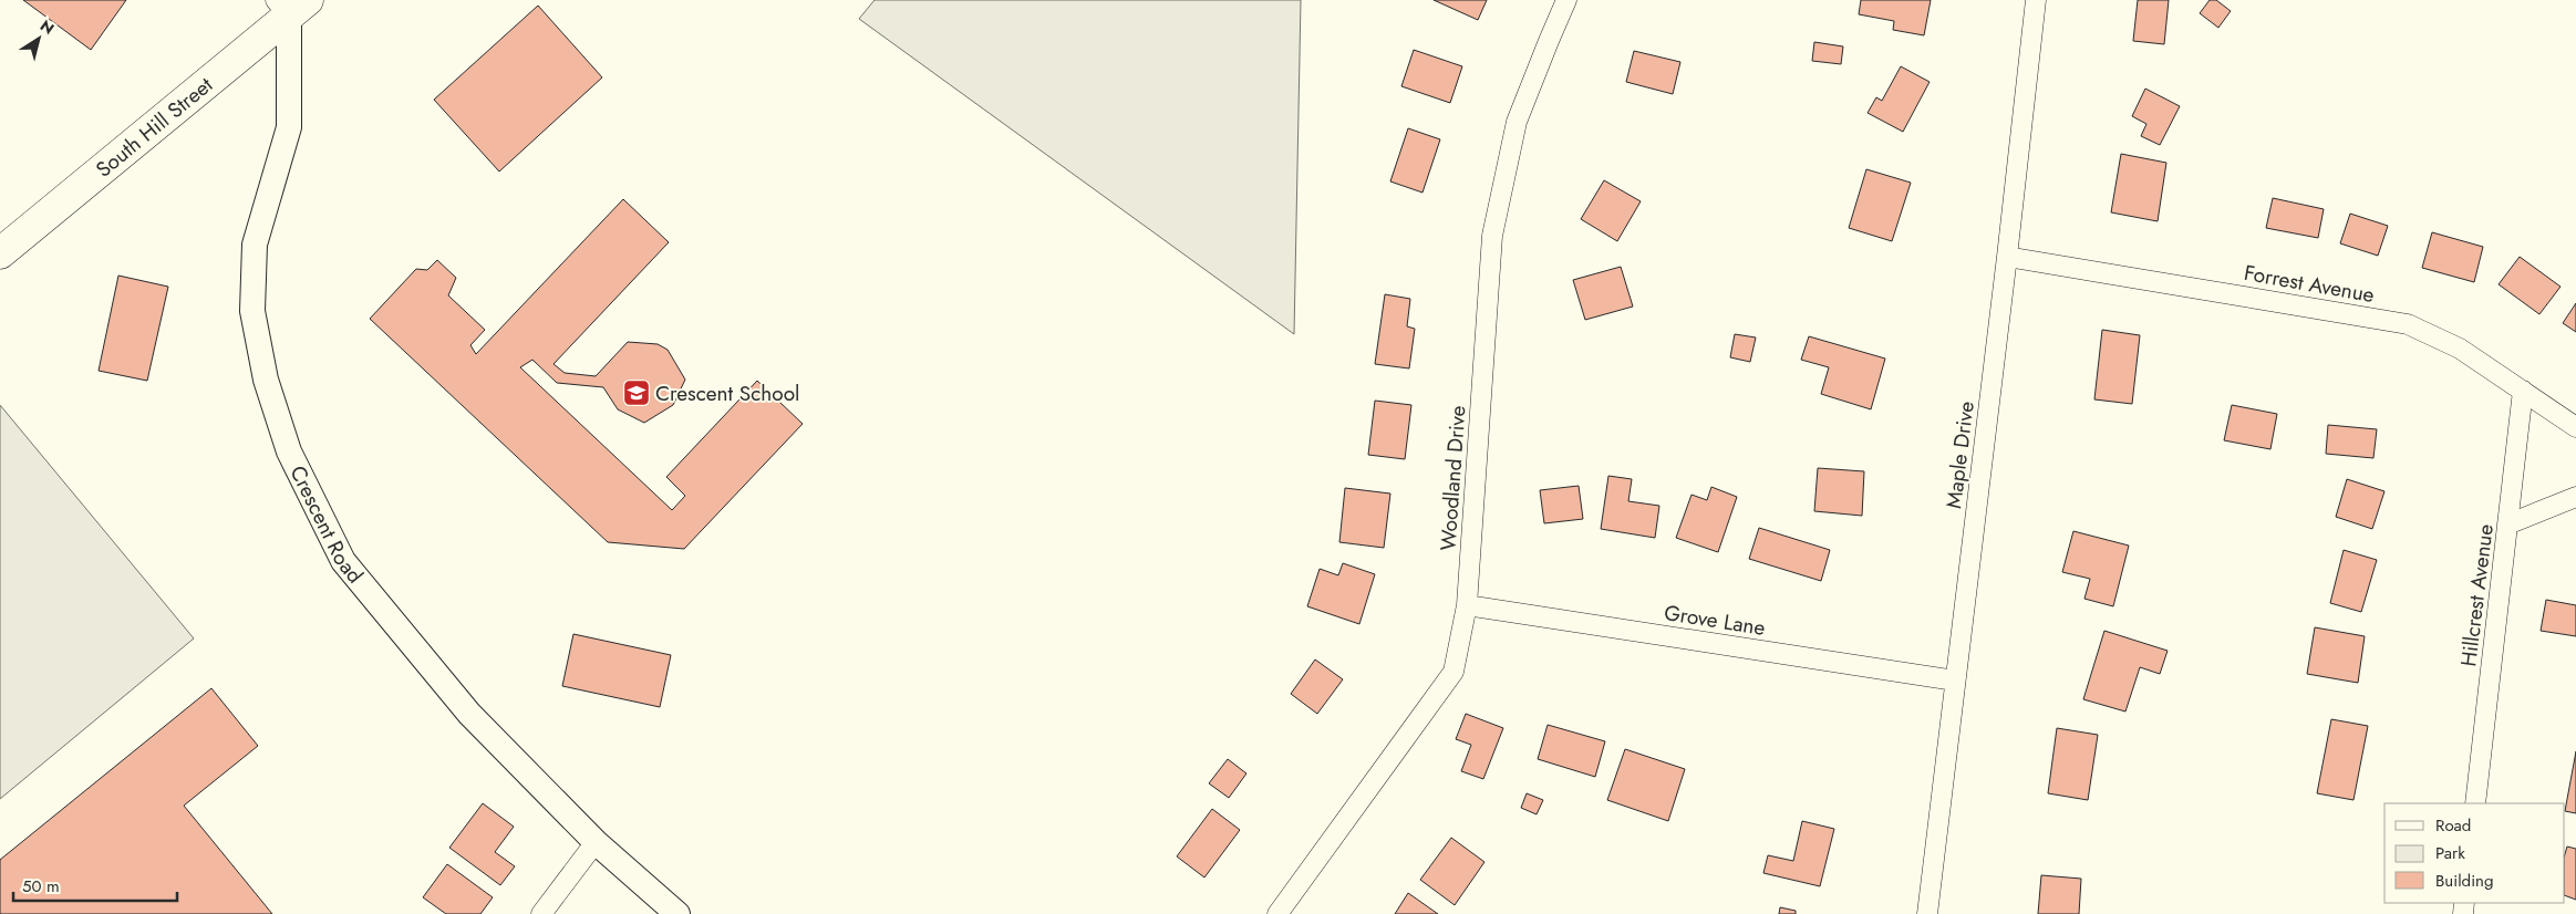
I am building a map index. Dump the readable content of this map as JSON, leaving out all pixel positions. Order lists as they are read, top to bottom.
{
  "streets": {
    "main road": ["South Hill Street"],
    "street": [
      "Forrest Avenue",
      "Maple Drive",
      "Woodland Drive",
      "Crescent Road",
      "Hillcrest Avenue",
      "Grove Lane"
    ]
  },
  "crossings": [
    ["South Hill Street", "Crescent Road"],
    ["Forrest Avenue", "Maple Drive"],
    ["Forrest Avenue", "Hillcrest Avenue"],
    ["Maple Drive", "Grove Lane"],
    ["Woodland Drive", "Grove Lane"]
  ],
  "places": {
    "school or university": ["Crescent School"]
  },
  "legend": ["Road", "Park", "Building"],
  "scale_bar": "50 m",
  "north": "top right"
}
